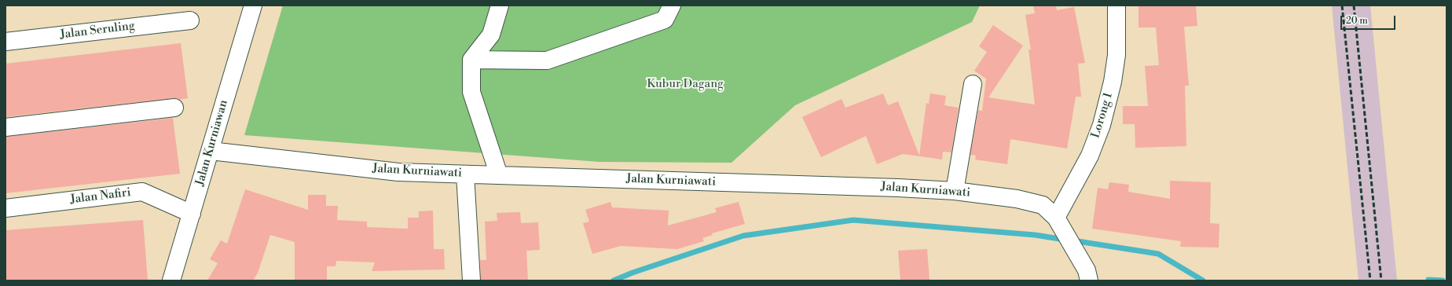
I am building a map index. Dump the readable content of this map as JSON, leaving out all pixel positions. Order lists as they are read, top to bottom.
{
  "streets": {
    "street": [
      "Jalan Seruling",
      "Lorong 1",
      "Jalan Kurniawan",
      "Jalan Kurniawati",
      "Jalan Nafiri"
    ]
  },
  "crossings": [
    ["Lorong 1", "Jalan Kurniawati"],
    ["Jalan Kurniawan", "Jalan Kurniawati"],
    ["Jalan Kurniawan", "Jalan Nafiri"]
  ],
  "parks": ["Kubur Dagang"],
  "scale_bar": "20 m"
}
